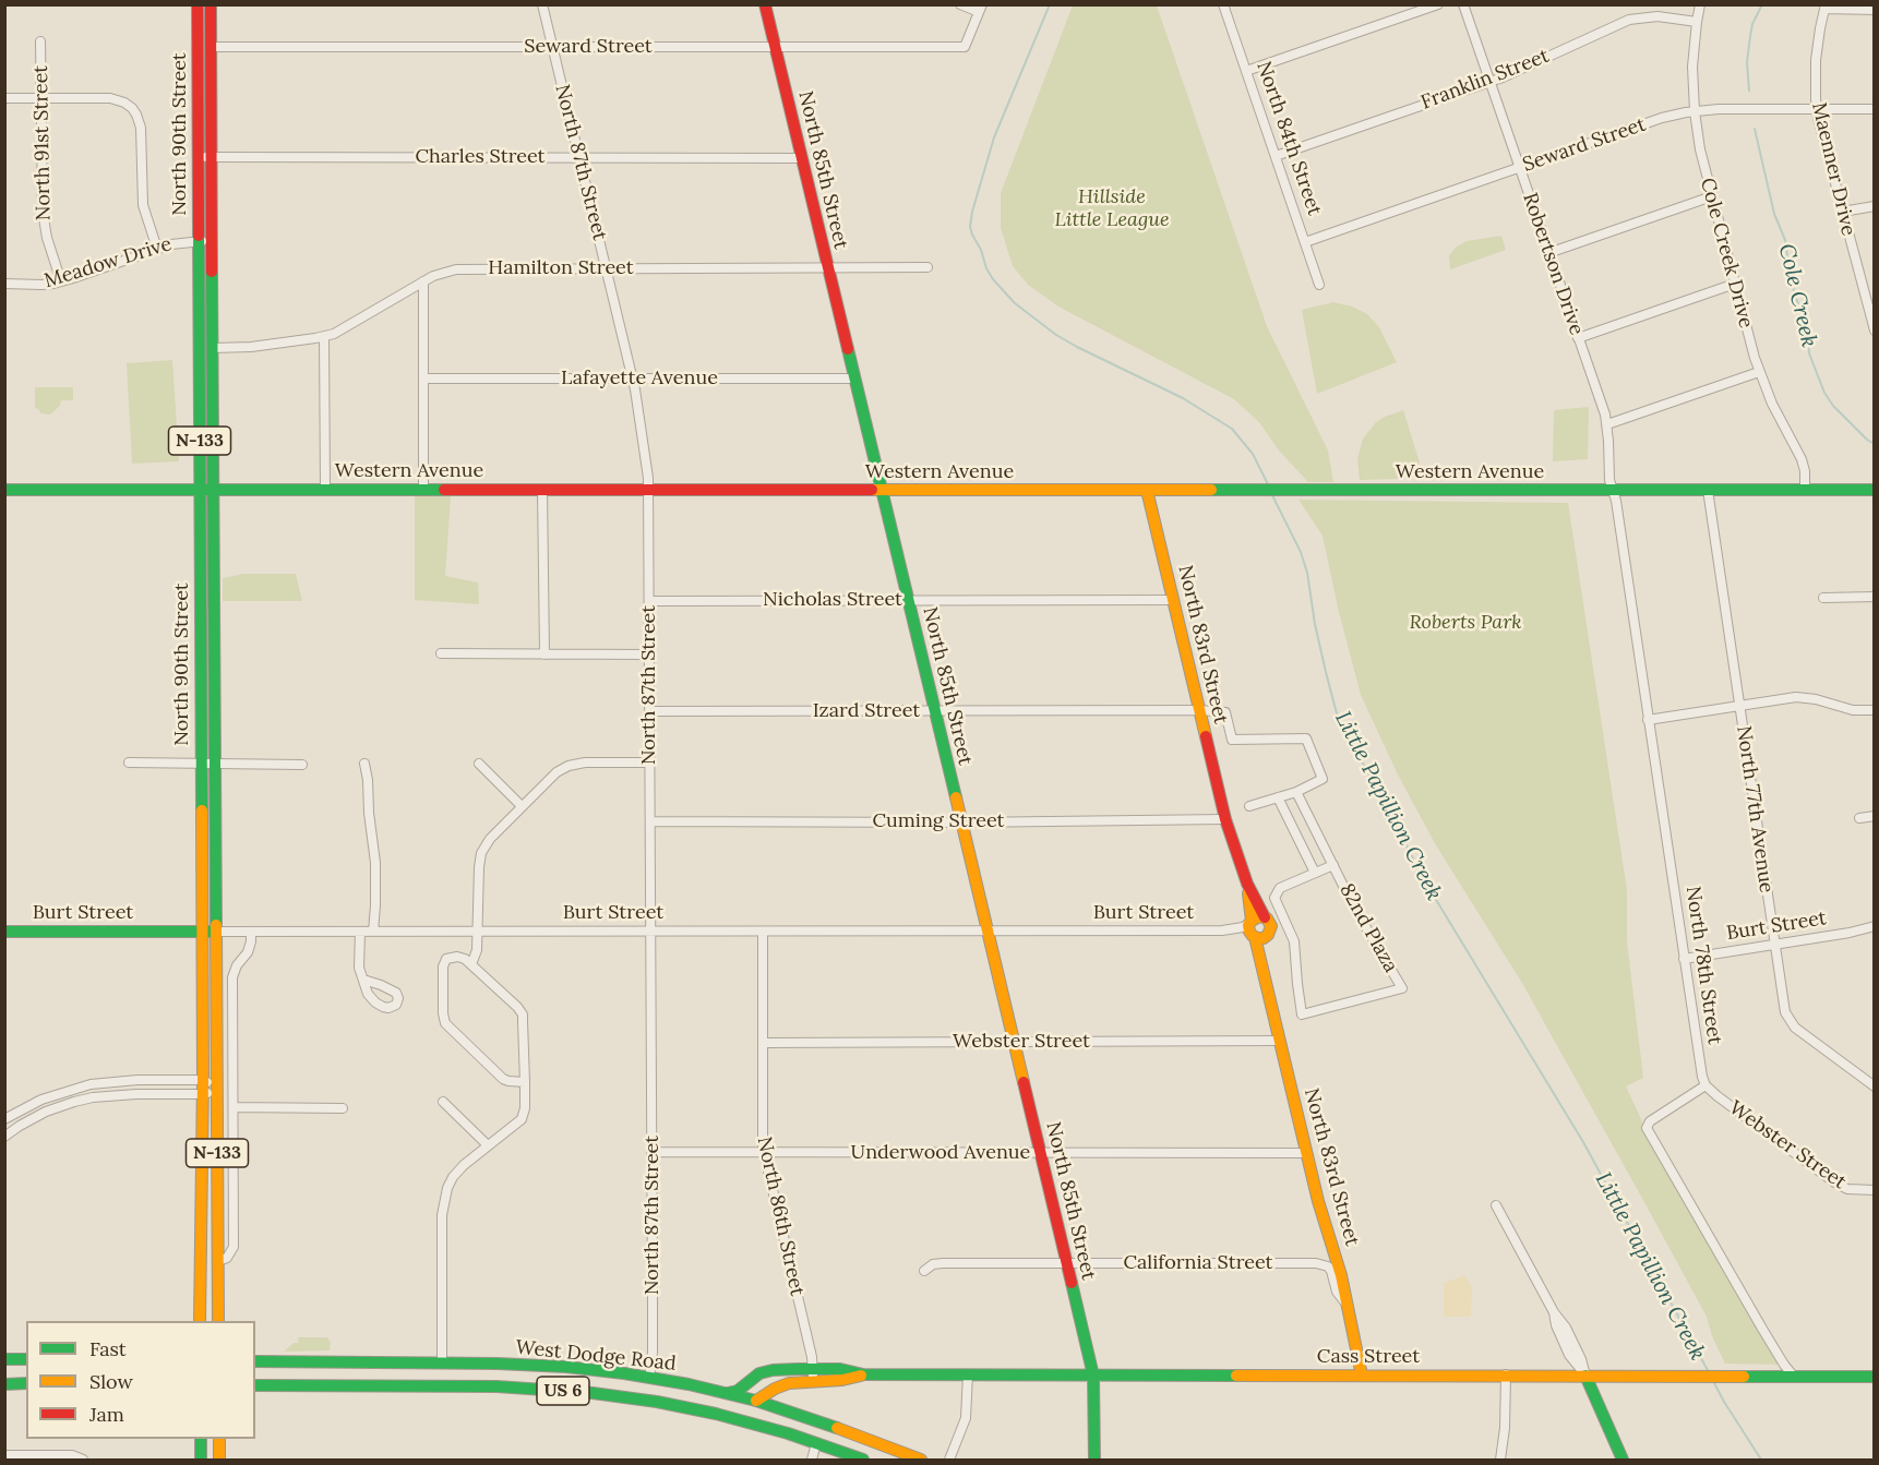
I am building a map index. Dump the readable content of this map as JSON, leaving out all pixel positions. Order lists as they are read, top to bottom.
{
  "streets": {
    "main road": [
      "North 90th Street",
      "North 85th Street",
      "N-133",
      "Western Avenue",
      "North 83rd Street",
      "Burt Street",
      "West Dodge Road",
      "Cass Street",
      "US 6"
    ],
    "street": [
      "Seward Street",
      "Franklin Street",
      "North 84th Street",
      "North 91st Street",
      "Charles Street",
      "North 87th Street",
      "Maenner Drive",
      "Cole Creek Drive",
      "Meadow Drive",
      "Robertson Drive",
      "Hamilton Street",
      "Lafayette Avenue",
      "Nicholas Street",
      "Izard Street",
      "North 77th Avenue",
      "Cuming Street",
      "82nd Plaza",
      "North 78th Street",
      "Webster Street",
      "Underwood Avenue",
      "North 86th Street",
      "California Street"
    ]
  },
  "crossings": [
    ["Seward Street", "North 90th Street"],
    ["Seward Street", "North 84th Street"],
    ["Seward Street", "North 87th Street"],
    ["Seward Street", "Maenner Drive"],
    ["Seward Street", "North 85th Street"],
    ["Seward Street", "Cole Creek Drive"],
    ["Seward Street", "Robertson Drive"],
    ["Franklin Street", "North 84th Street"],
    ["Franklin Street", "Cole Creek Drive"],
    ["Franklin Street", "Robertson Drive"],
    ["North 90th Street", "Charles Street"],
    ["North 90th Street", "Meadow Drive"],
    ["North 90th Street", "Hamilton Street"],
    ["North 90th Street", "Western Avenue"],
    ["North 90th Street", "Burt Street"],
    ["North 91st Street", "Meadow Drive"],
    ["Charles Street", "North 87th Street"],
    ["Charles Street", "North 85th Street"],
    ["North 87th Street", "Hamilton Street"],
    ["North 87th Street", "Lafayette Avenue"],
    ["North 87th Street", "Western Avenue"],
    ["North 87th Street", "Nicholas Street"],
    ["North 87th Street", "Izard Street"],
    ["North 87th Street", "Cuming Street"],
    ["North 87th Street", "Burt Street"],
    ["North 87th Street", "Underwood Avenue"],
    ["North 87th Street", "West Dodge Road"],
    ["North 85th Street", "Hamilton Street"],
    ["North 85th Street", "Lafayette Avenue"],
    ["North 85th Street", "Western Avenue"],
    ["North 85th Street", "Nicholas Street"],
    ["North 85th Street", "Izard Street"],
    ["North 85th Street", "Cuming Street"],
    ["North 85th Street", "Burt Street"],
    ["North 85th Street", "Webster Street"],
    ["North 85th Street", "Underwood Avenue"],
    ["North 85th Street", "California Street"],
    ["North 85th Street", "Cass Street"],
    ["Cole Creek Drive", "Western Avenue"],
    ["Robertson Drive", "Western Avenue"],
    ["Robertson Drive", "North 78th Street"],
    ["Western Avenue", "North 83rd Street"],
    ["Western Avenue", "North 77th Avenue"],
    ["Western Avenue", "North 78th Street"],
    ["Nicholas Street", "North 83rd Street"],
    ["North 83rd Street", "Izard Street"],
    ["North 83rd Street", "Cuming Street"],
    ["North 83rd Street", "Burt Street"],
    ["North 83rd Street", "Webster Street"],
    ["North 83rd Street", "Underwood Avenue"],
    ["North 83rd Street", "Cass Street"],
    ["North 77th Avenue", "Burt Street"],
    ["Burt Street", "North 78th Street"],
    ["Burt Street", "North 86th Street"],
    ["North 78th Street", "Webster Street"],
    ["Webster Street", "North 86th Street"],
    ["Underwood Avenue", "North 86th Street"],
    ["North 86th Street", "Cass Street"],
    ["West Dodge Road", "Cass Street"]
  ],
  "water": ["Cole Creek", "Little Papillion Creek"],
  "parks": ["Hillside Little League", "Roberts Park"],
  "legend": ["Fast", "Slow", "Jam"]
}
